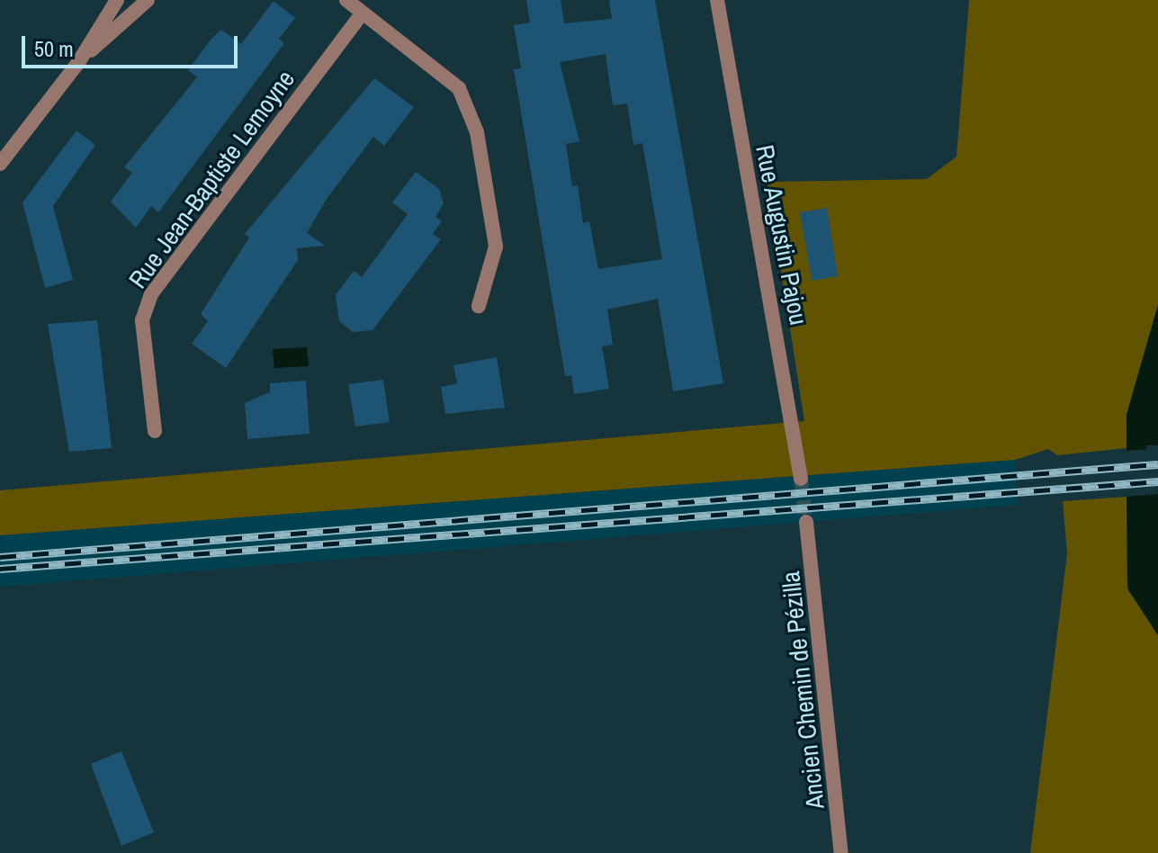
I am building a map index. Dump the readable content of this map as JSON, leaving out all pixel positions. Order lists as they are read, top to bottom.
{
  "streets": {
    "street": ["Rue Jean-Baptiste Lemoyne", "Rue Augustin Pajou", "Ancien Chemin de Pézilla"]
  },
  "scale_bar": "50 m"
}
